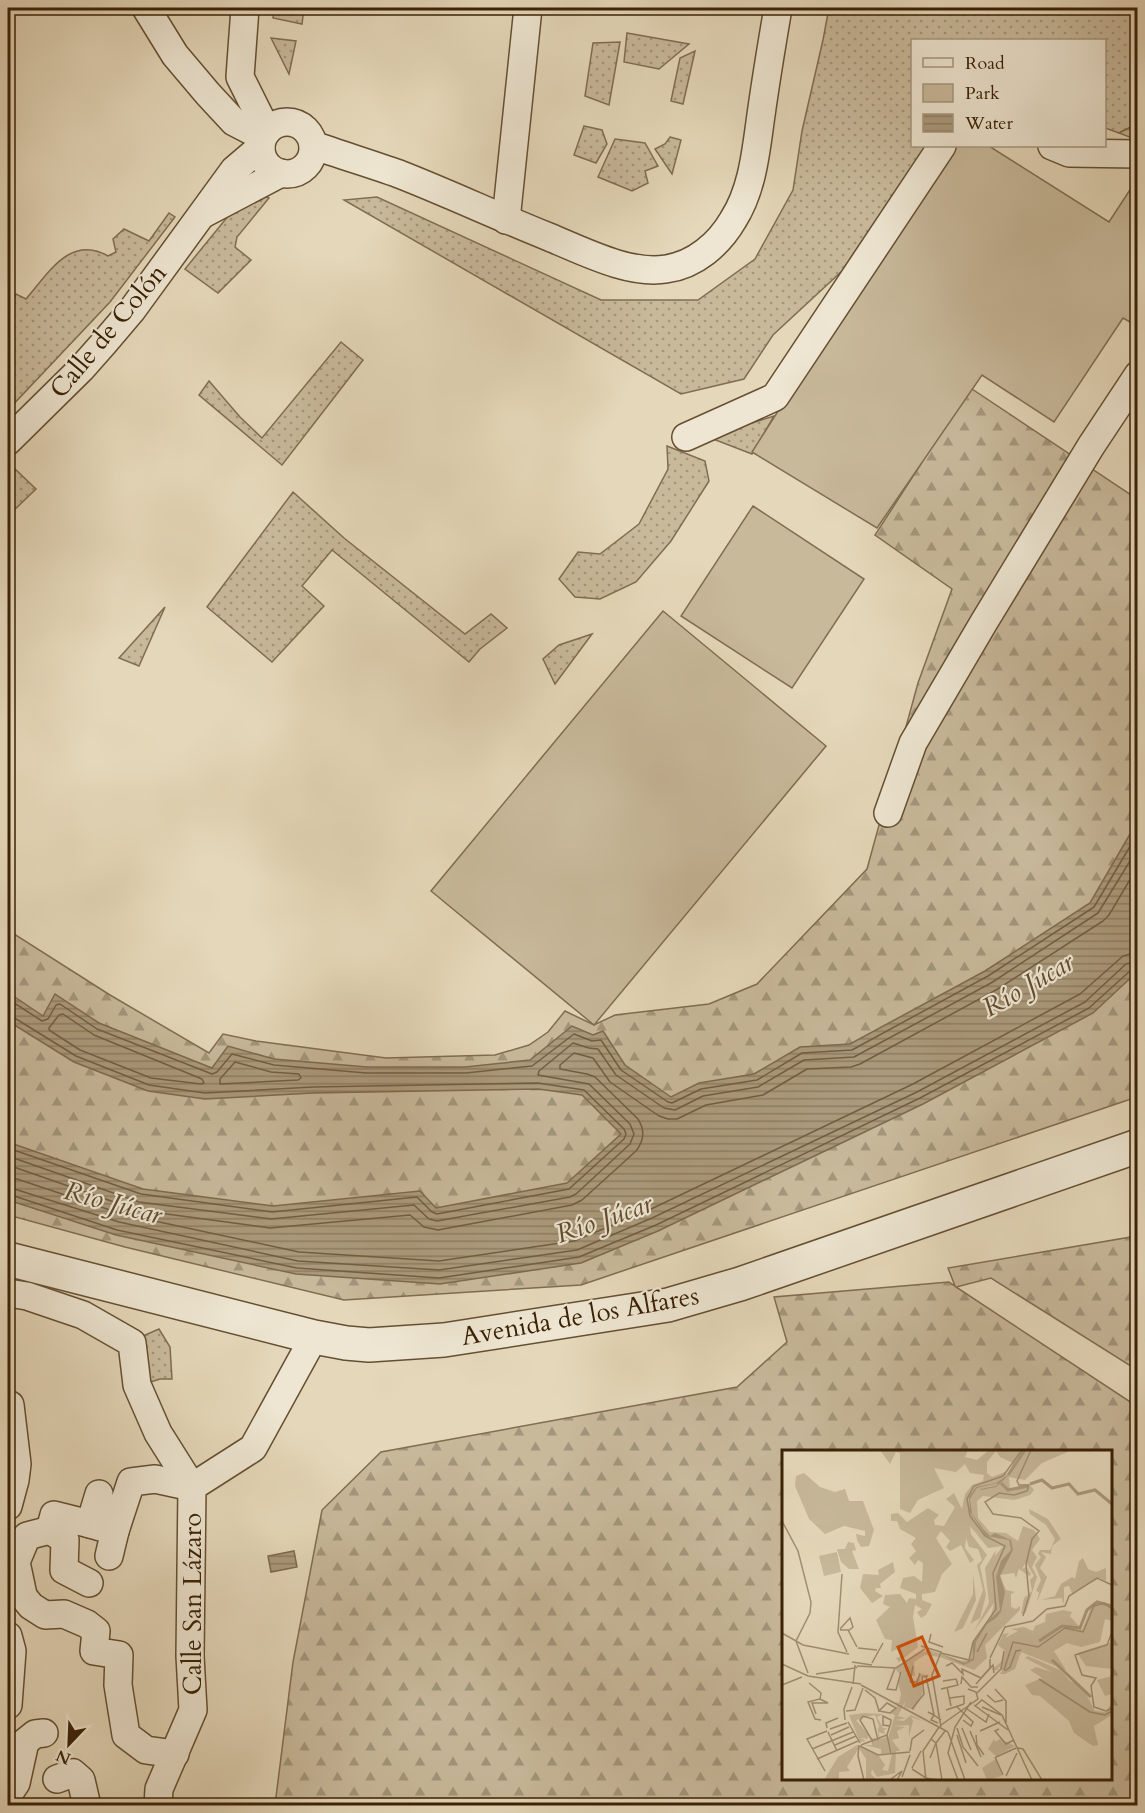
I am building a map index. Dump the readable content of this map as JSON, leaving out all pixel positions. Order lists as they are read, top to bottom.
{
  "streets": {
    "street": ["Calle de Colón", "Avenida de los Alfares", "Calle San Lázaro"]
  },
  "crossings": [
    ["Avenida de los Alfares", "Calle San Lázaro"]
  ],
  "water": ["Río Júcar"],
  "legend": ["Road", "Park", "Water"],
  "north": "bottom left"
}
